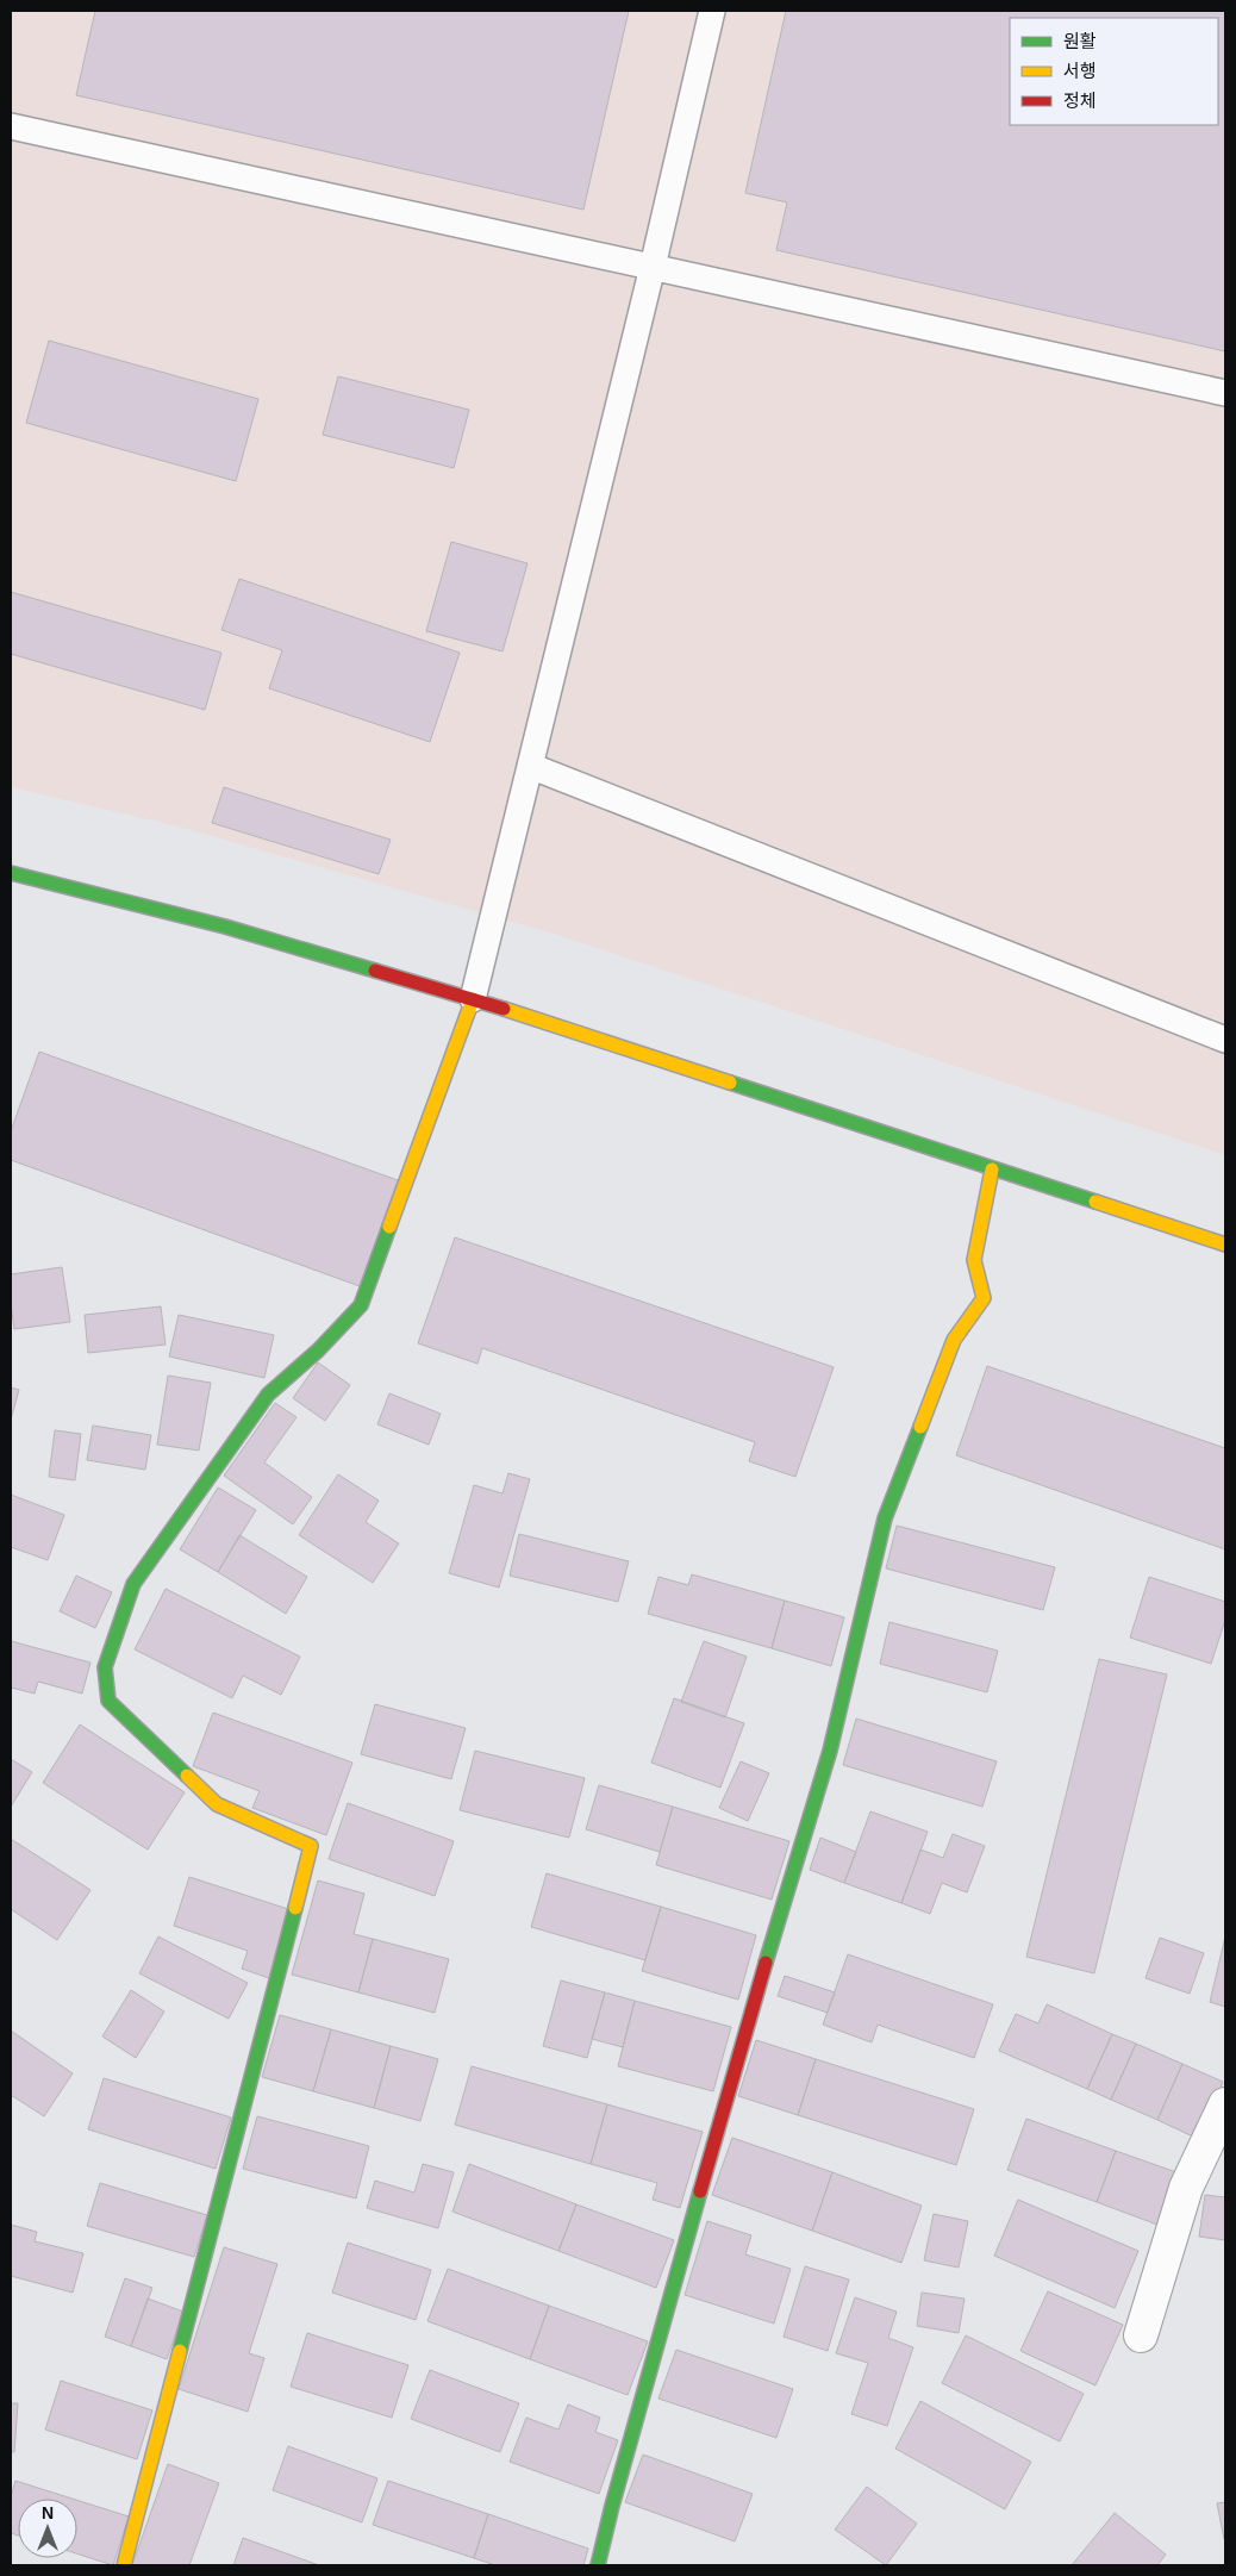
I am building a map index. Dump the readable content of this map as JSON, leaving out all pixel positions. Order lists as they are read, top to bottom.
{
  "legend": ["원활", "서행", "정체"],
  "north": "top"
}
